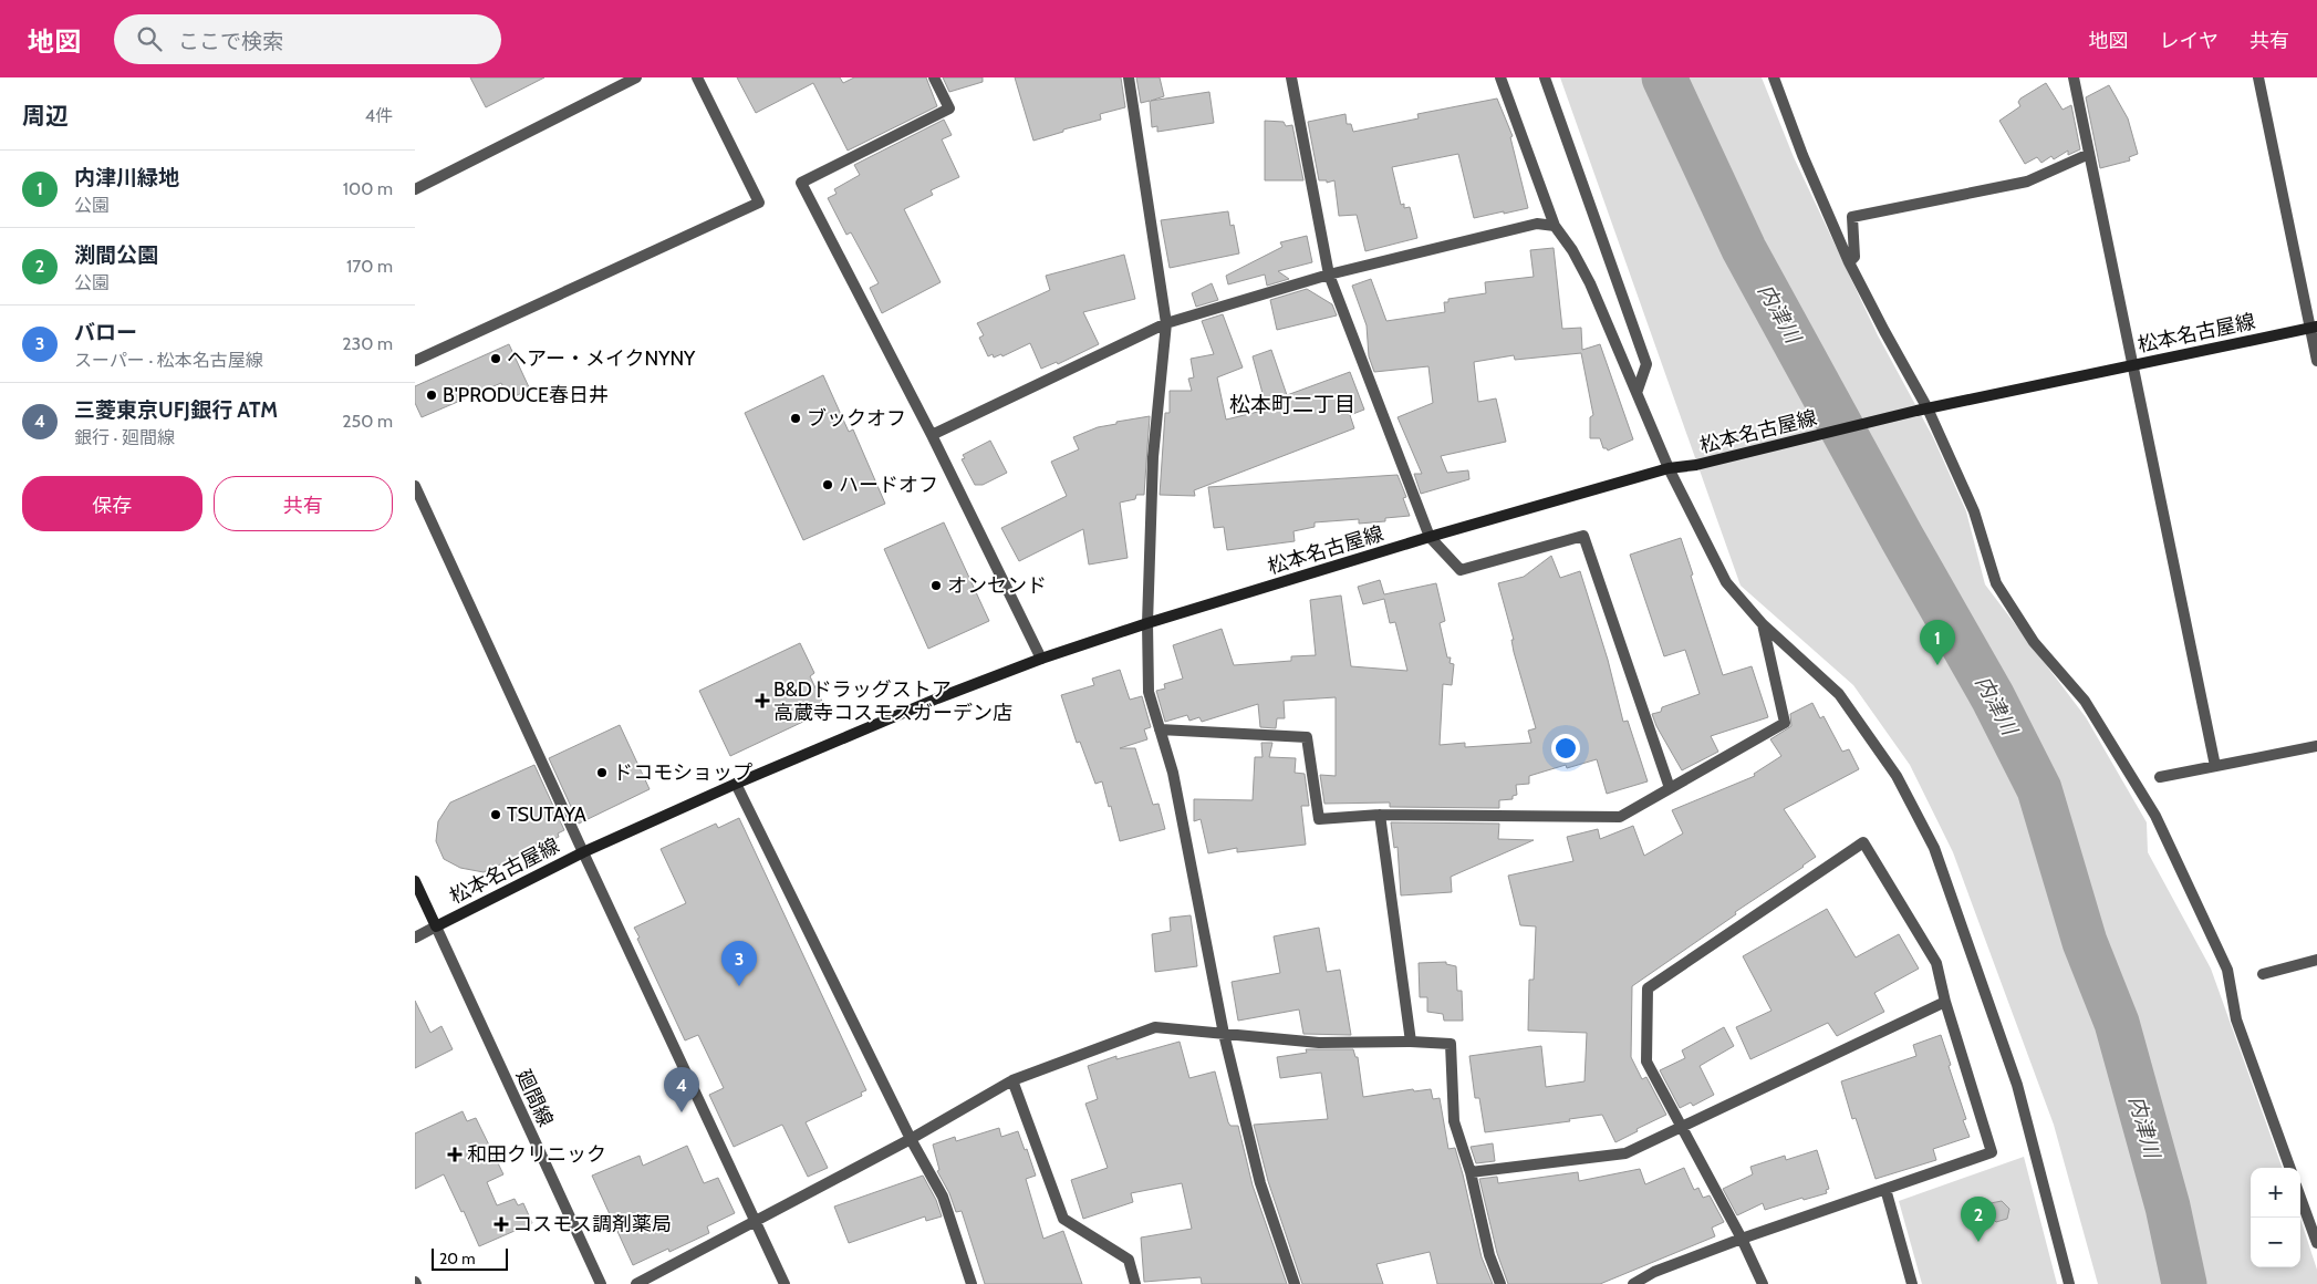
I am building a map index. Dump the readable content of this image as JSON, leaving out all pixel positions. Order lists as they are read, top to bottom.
{
  "streets": {
    "main road": ["松本名古屋線"],
    "street": ["廻間線"]
  },
  "crossings": [
    ["松本名古屋線", "廻間線"]
  ],
  "districts": ["松本町二丁目"],
  "water": ["内津川"],
  "places": {
    "other": [
      "ヘアー・メイクNYNY",
      "B'PRODUCE春日井",
      "ブックオフ",
      "ハードオフ",
      "オンセンド",
      "ドコモショップ",
      "TSUTAYA"
    ],
    "health": ["B&Dドラッグストア 高蔵寺コスモスガーデン店", "和田クリニック", "コスモス調剤薬局"]
  },
  "scale_bar": "20 m",
  "page": {
    "header": "地図",
    "search": "ここで検索",
    "nav": ["地図", "レイヤ", "共有"],
    "heading": ["周辺", "4件"],
    "list": [
      {
        "mark": "1",
        "name": "内津川緑地",
        "note": "公園",
        "value": "100 m"
      },
      {
        "mark": "2",
        "name": "渕間公園",
        "note": "公園",
        "value": "170 m"
      },
      {
        "mark": "3",
        "name": "バロー",
        "note": "スーパー · 松本名古屋線",
        "value": "230 m"
      },
      {
        "mark": "4",
        "name": "三菱東京UFJ銀行 ATM",
        "note": "銀行 · 廻間線",
        "value": "250 m"
      }
    ],
    "buttons": ["保存", "共有"],
    "pins": [
      "1",
      "3",
      "4",
      "2"
    ],
    "map_buttons": ["+", "−"],
    "scale": "20 m"
  }
}
